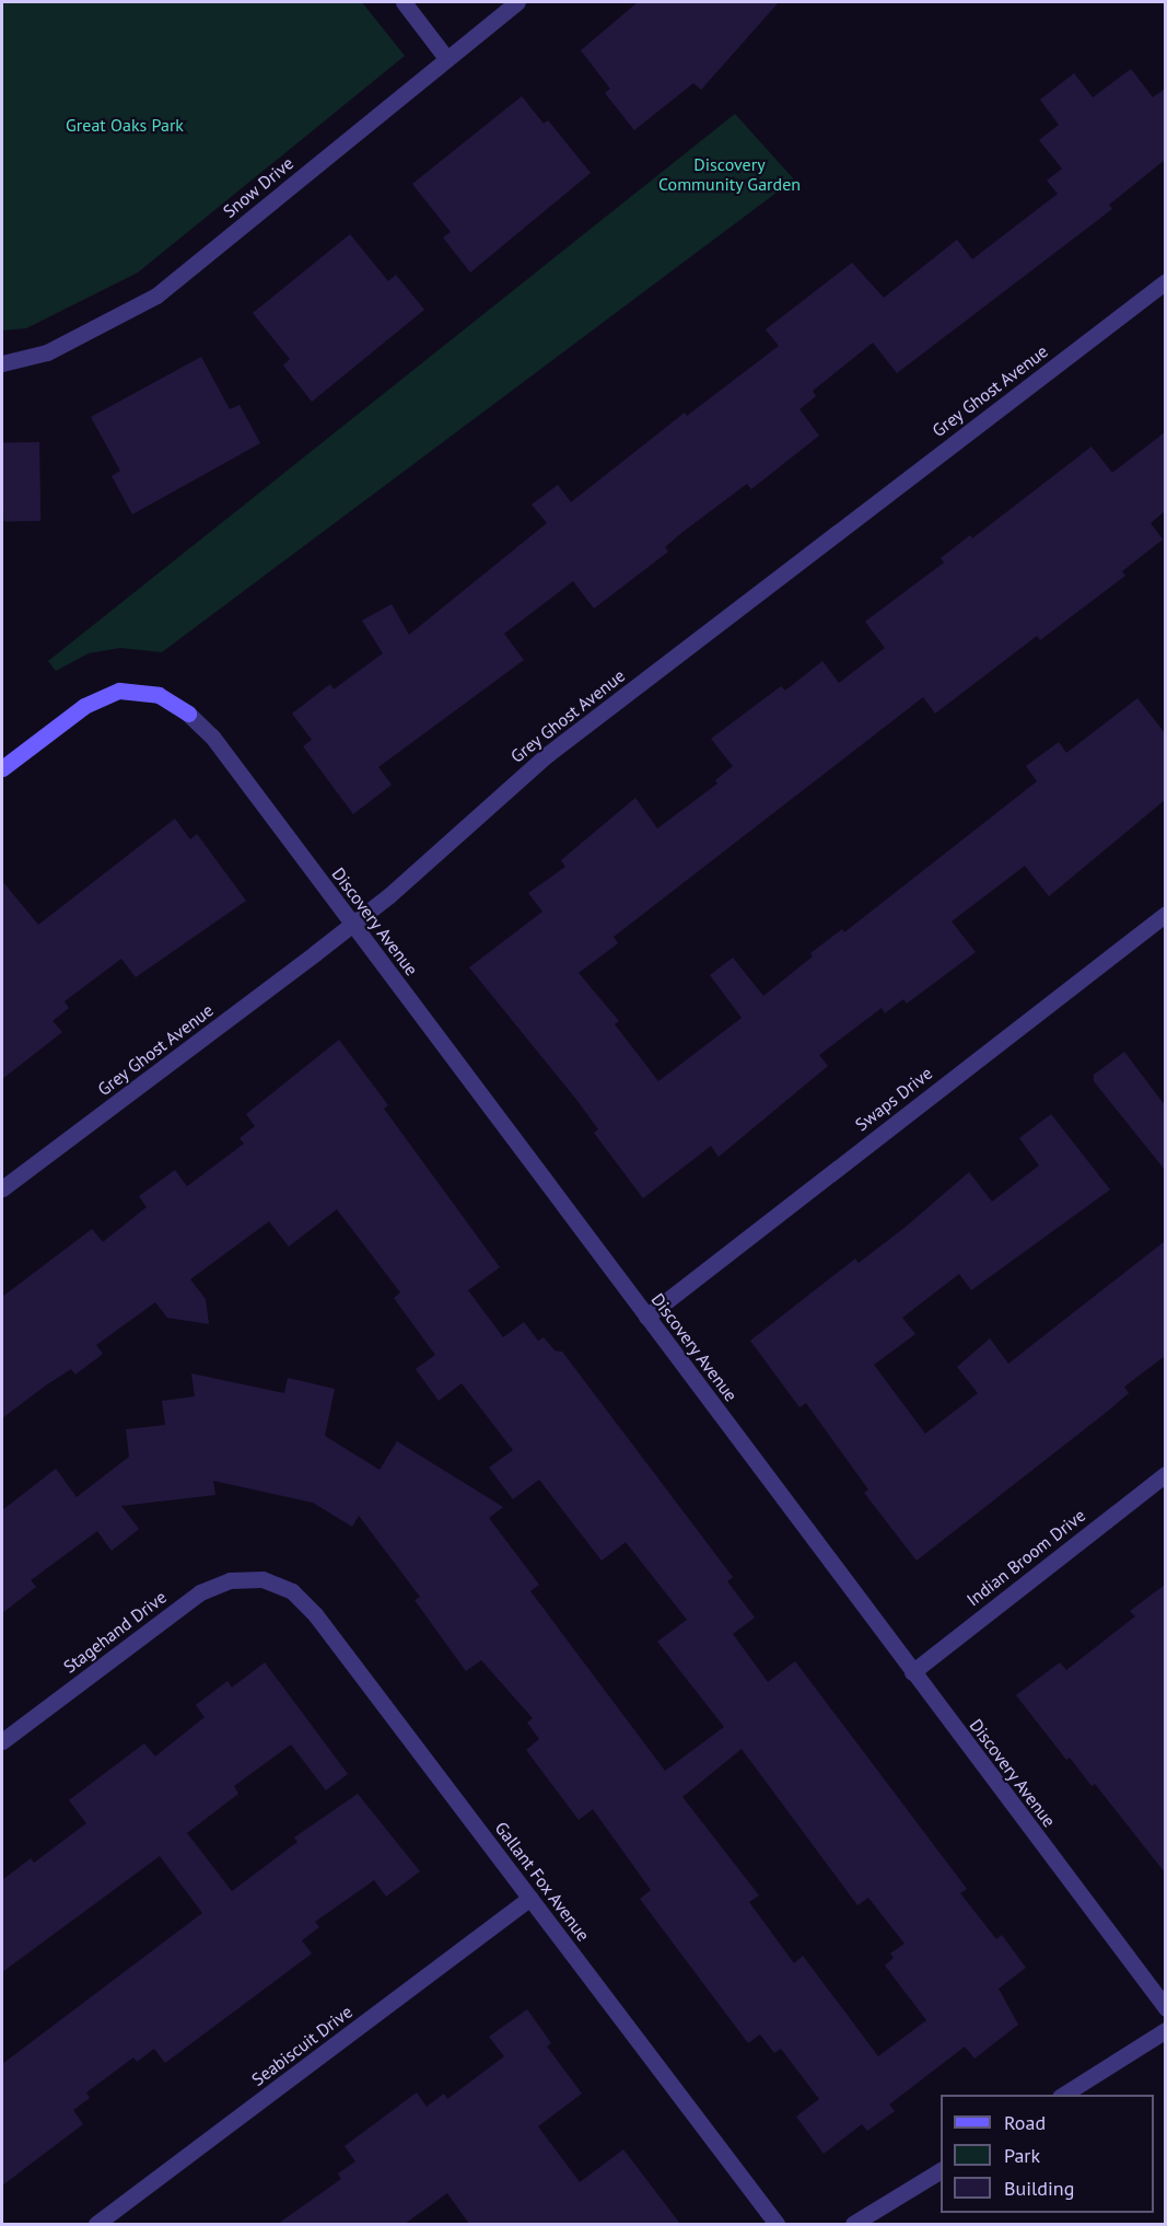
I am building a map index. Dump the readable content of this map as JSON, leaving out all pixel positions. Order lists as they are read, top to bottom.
{
  "streets": {
    "street": [
      "Snow Drive",
      "Grey Ghost Avenue",
      "Discovery Avenue",
      "Swaps Drive",
      "Indian Broom Drive",
      "Stagehand Drive",
      "Gallant Fox Avenue",
      "Seabiscuit Drive"
    ]
  },
  "crossings": [
    ["Grey Ghost Avenue", "Discovery Avenue"],
    ["Discovery Avenue", "Swaps Drive"],
    ["Discovery Avenue", "Indian Broom Drive"],
    ["Stagehand Drive", "Gallant Fox Avenue"],
    ["Gallant Fox Avenue", "Seabiscuit Drive"]
  ],
  "parks": ["Great Oaks Park", "Discovery Community Garden"],
  "legend": ["Road", "Park", "Building"]
}
